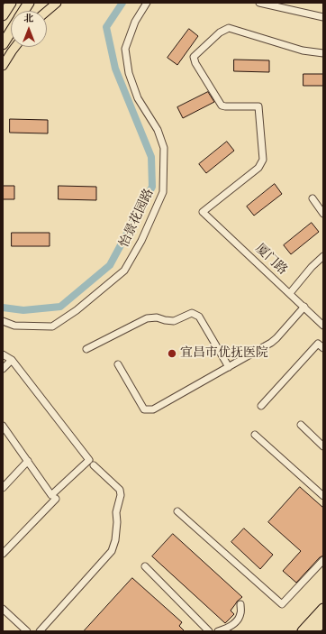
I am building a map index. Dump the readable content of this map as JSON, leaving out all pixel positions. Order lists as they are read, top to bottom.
{
  "streets": {
    "street": ["怡景花园路", "厦门路"]
  },
  "places": ["宜昌市优抚医院"],
  "north": "top"
}
